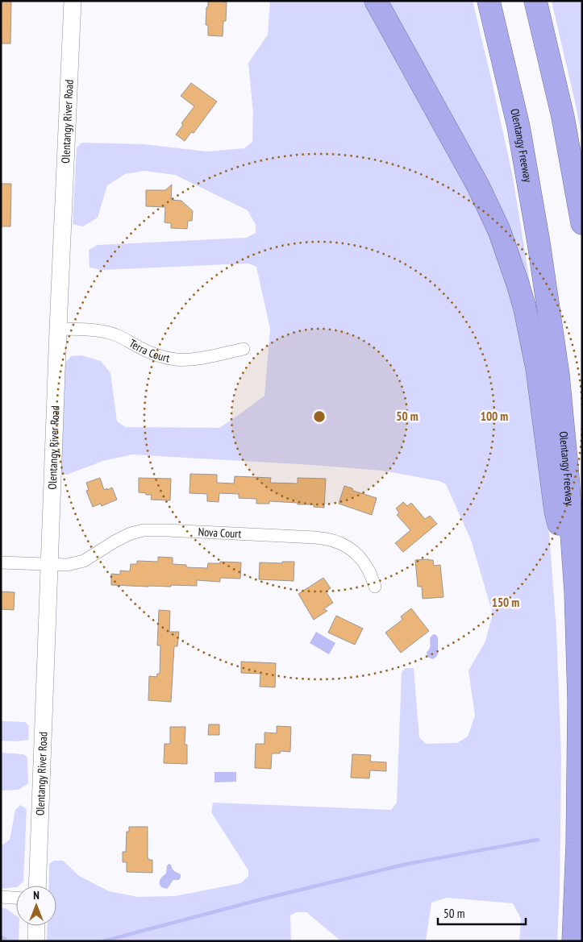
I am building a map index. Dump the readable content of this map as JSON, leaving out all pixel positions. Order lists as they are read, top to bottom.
{
  "streets": {
    "highway": ["Olentangy Freeway"],
    "main road": ["Olentangy River Road"],
    "street": ["Terra Court", "Nova Court"]
  },
  "crossings": [
    ["Olentangy River Road", "Terra Court"],
    ["Olentangy River Road", "Nova Court"]
  ],
  "scale_bar": "50 m",
  "north": "top",
  "rings": ["50 m", "100 m", "150 m"]
}
